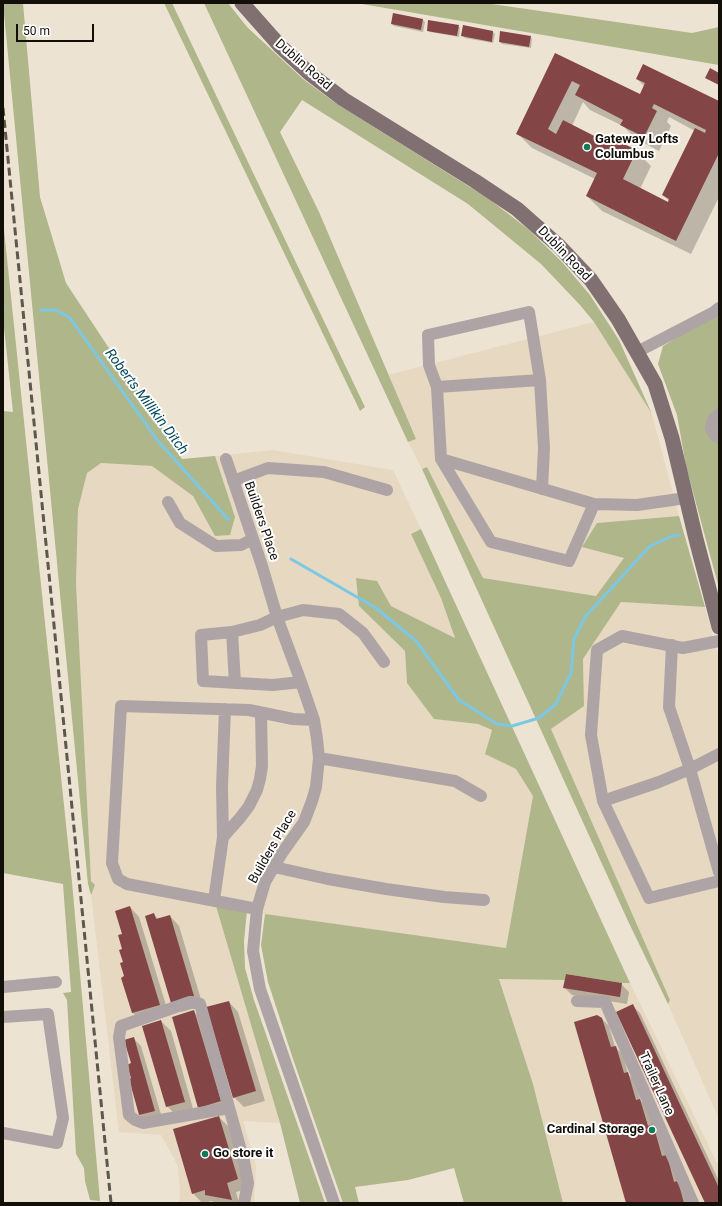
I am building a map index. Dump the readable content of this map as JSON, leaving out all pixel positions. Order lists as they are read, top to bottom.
{
  "streets": {
    "main road": ["Dublin Road"],
    "street": ["Builders Place", "Trailer Lane"]
  },
  "water": ["Roberts Millikin Ditch"],
  "places": ["Gateway Lofts Columbus", "Cardinal Storage", "Go store it"],
  "scale_bar": "50 m"
}
